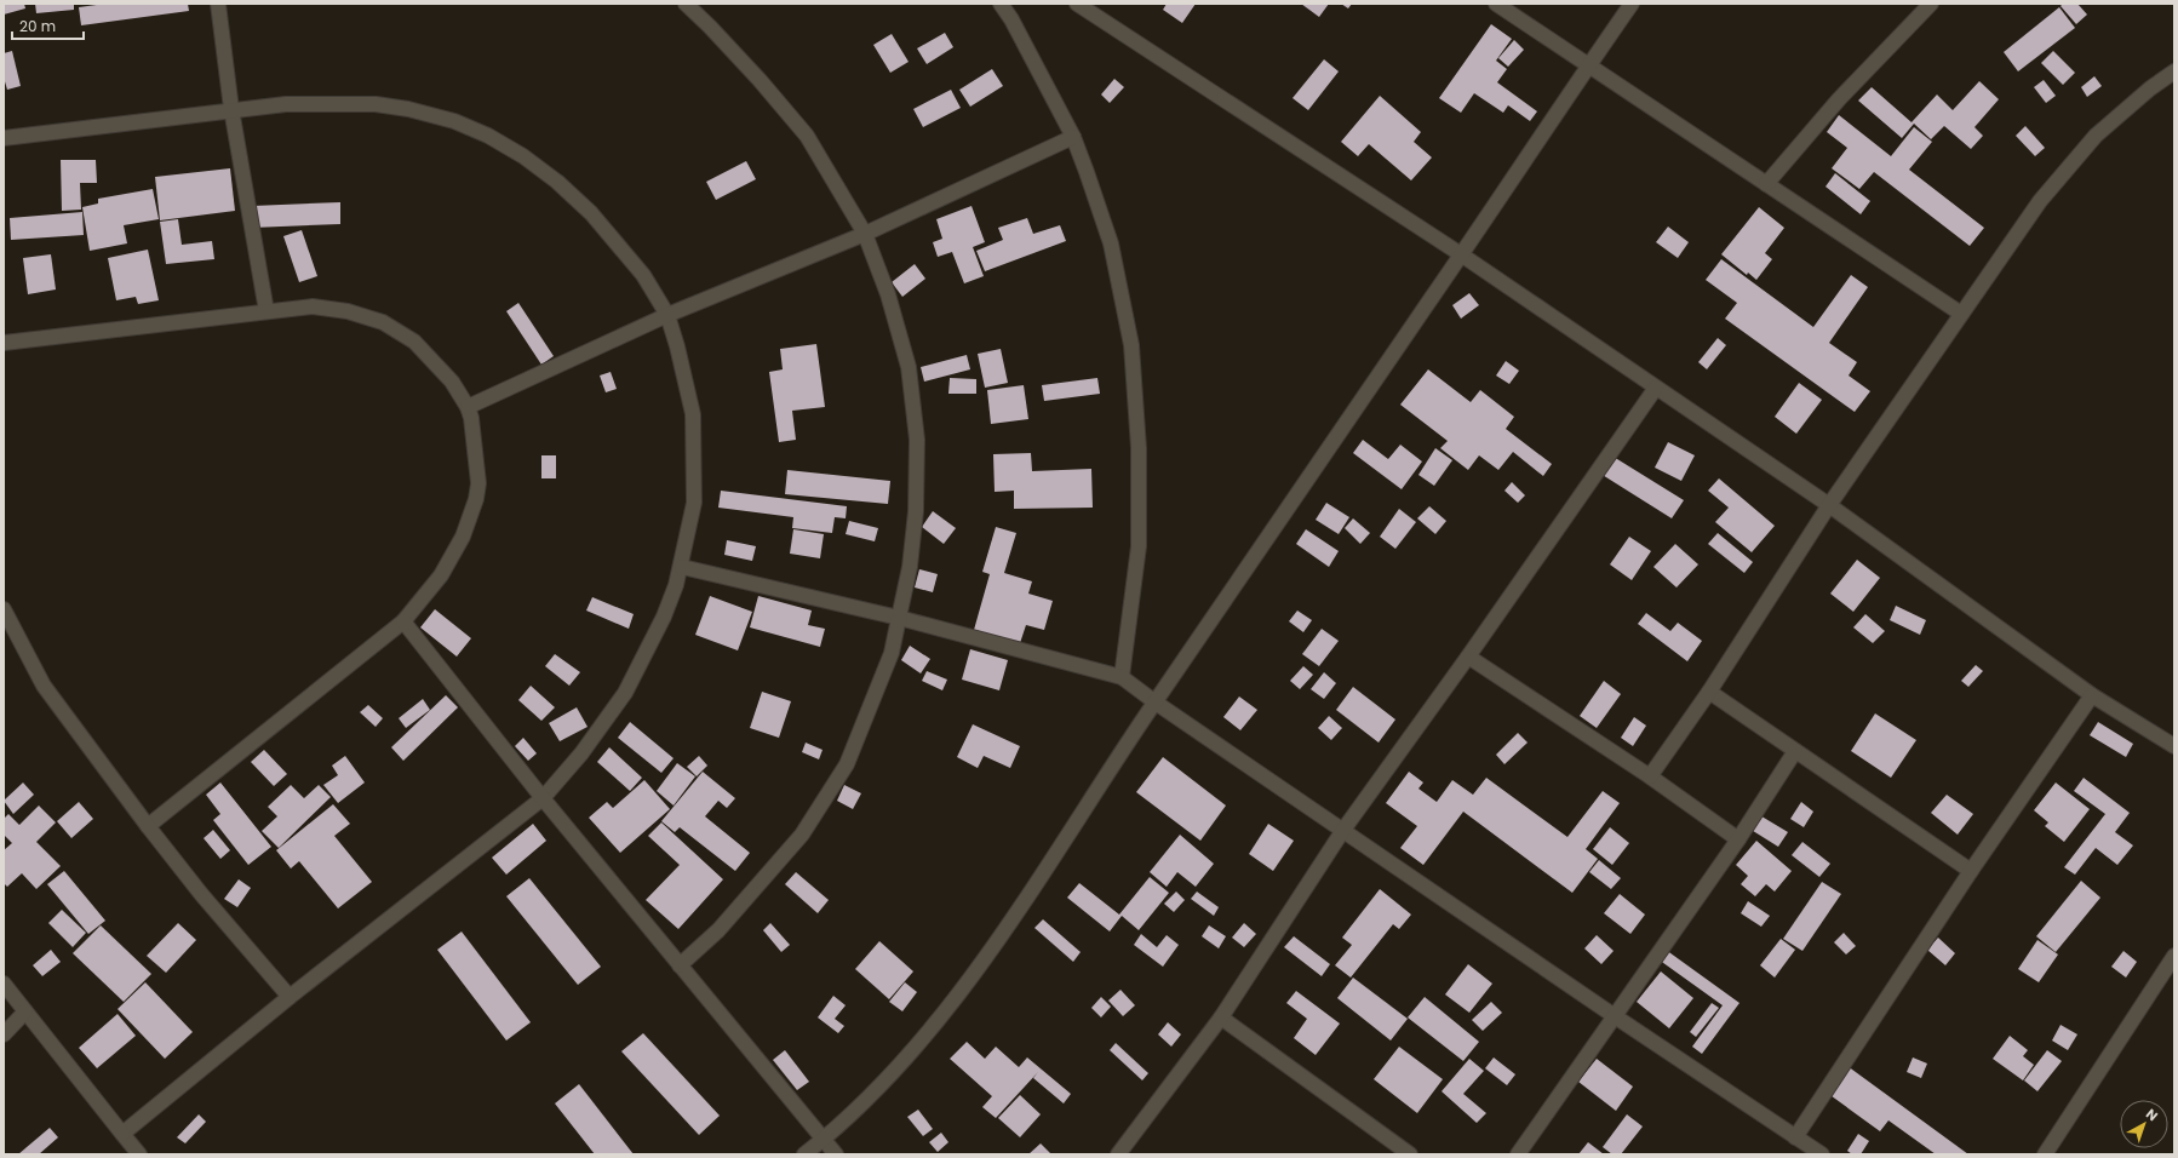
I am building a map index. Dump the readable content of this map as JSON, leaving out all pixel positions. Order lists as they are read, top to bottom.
{
  "scale_bar": "20 m",
  "north": "top right"
}
